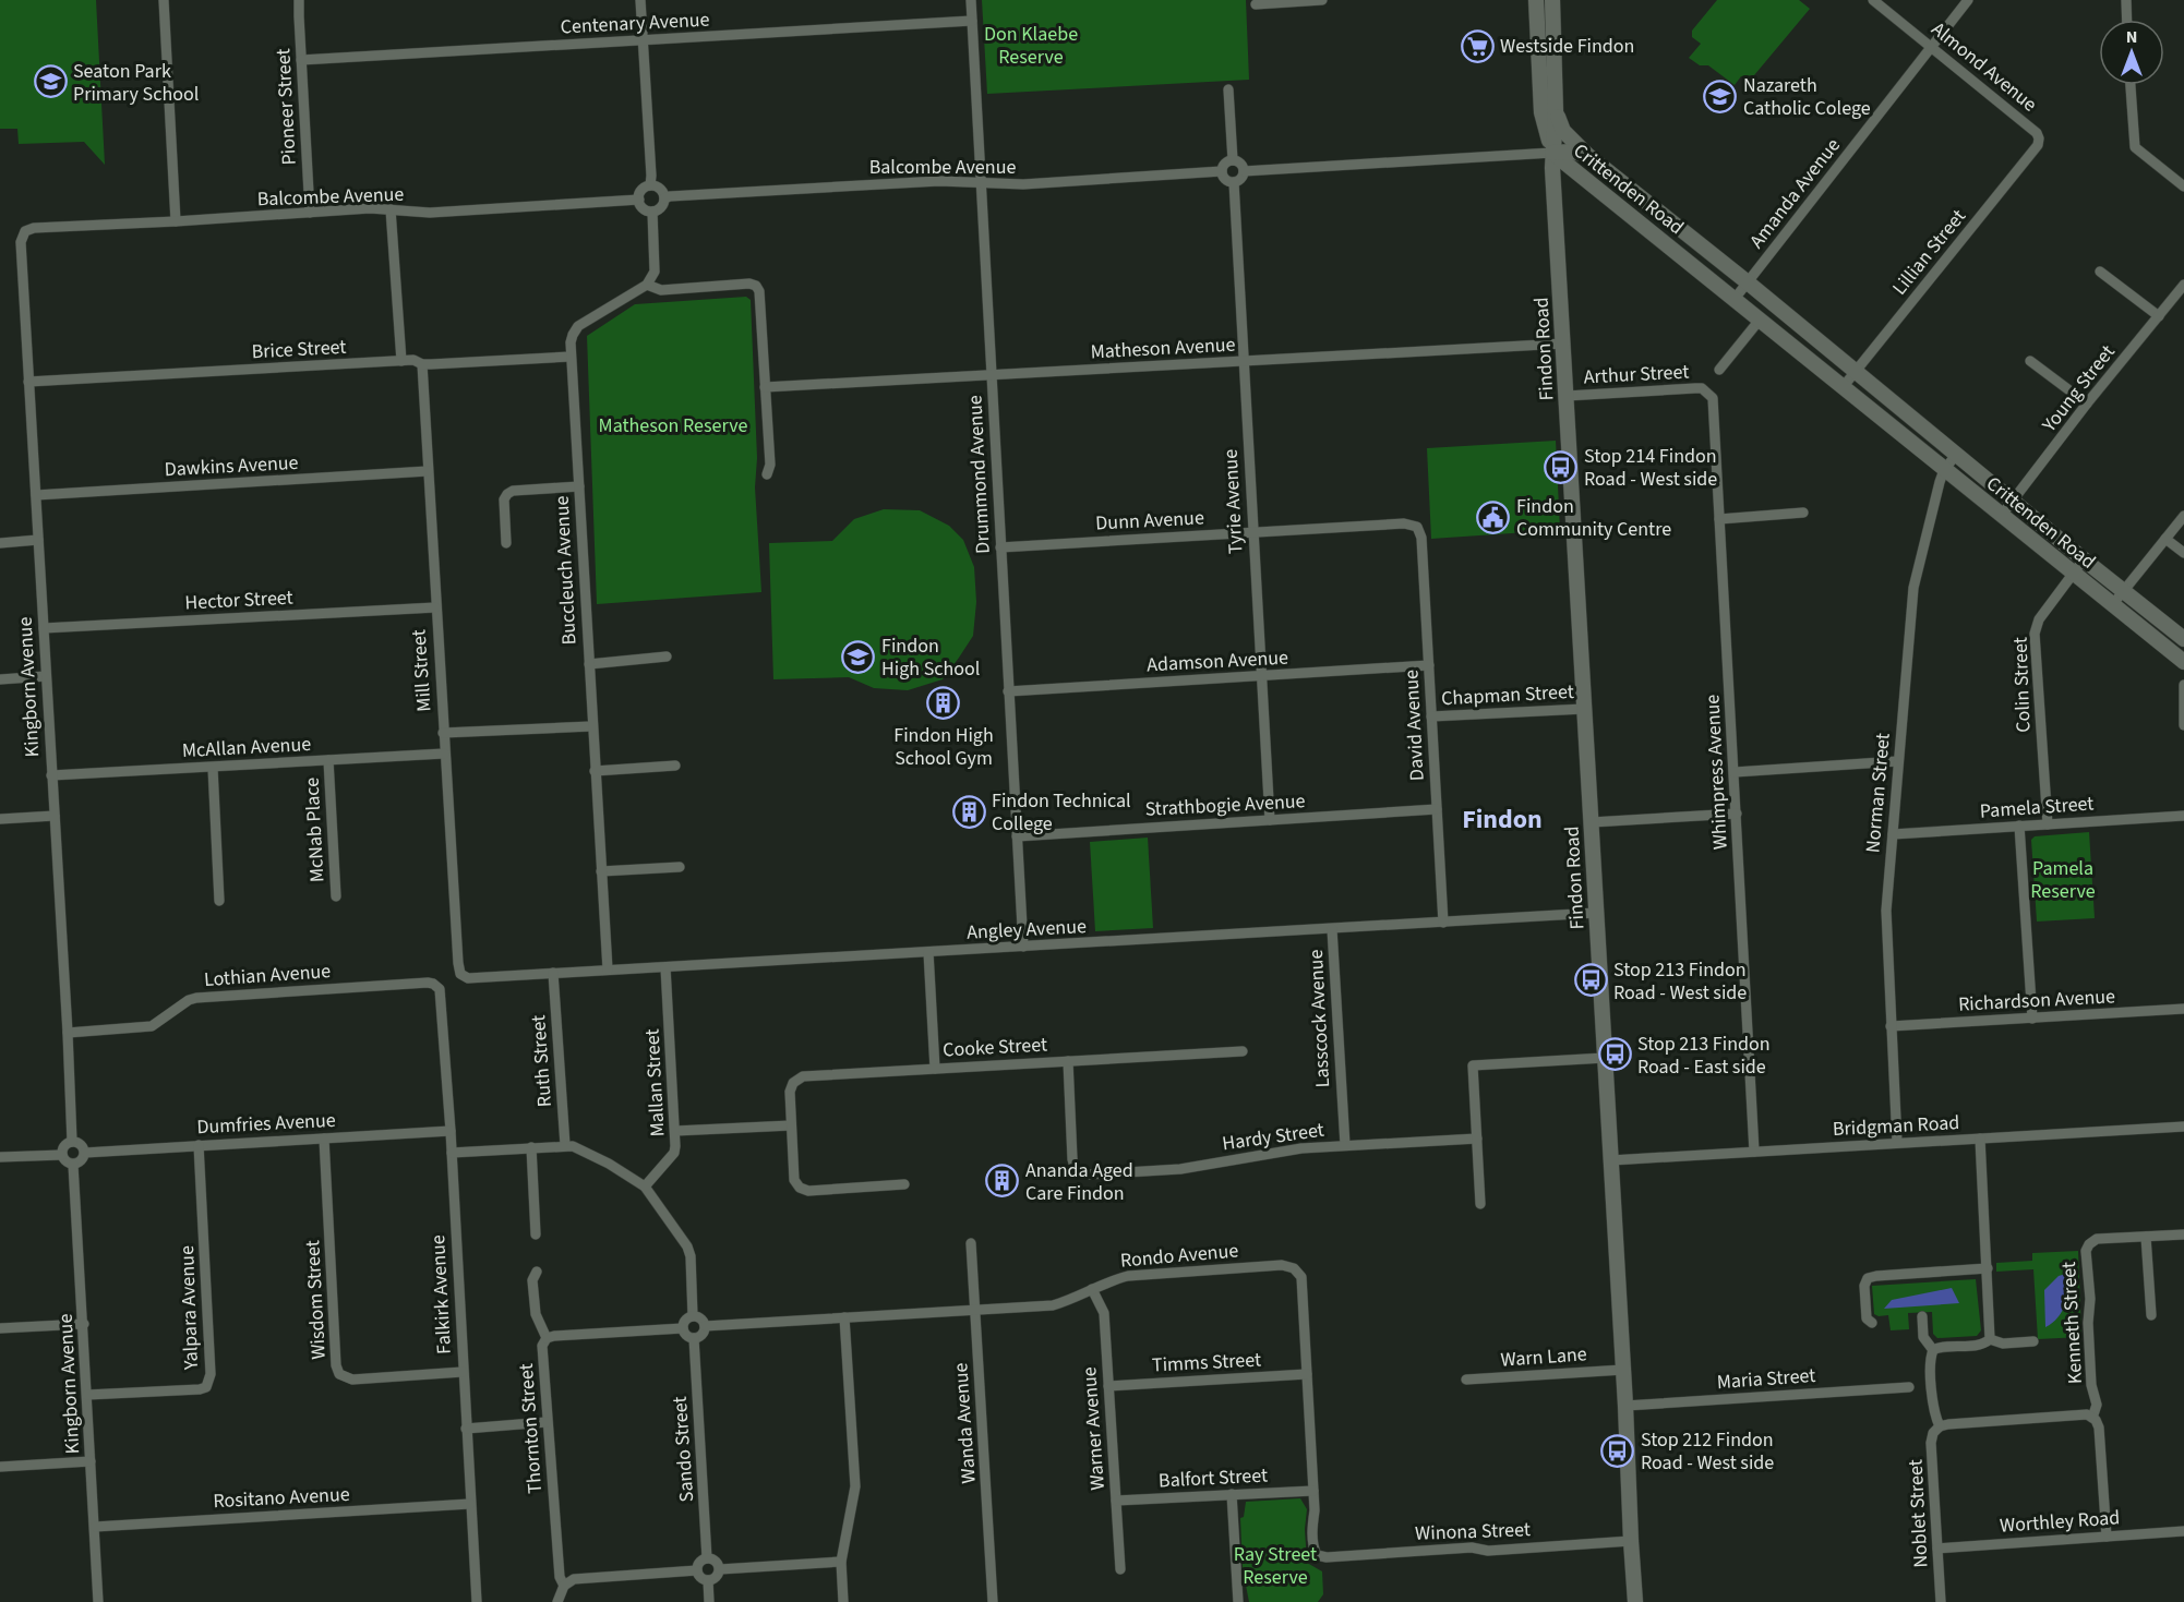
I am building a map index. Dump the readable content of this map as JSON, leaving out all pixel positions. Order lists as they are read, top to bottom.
{
  "streets": {
    "main road": ["Crittenden Road", "Findon Road"],
    "street": [
      "Centenary Avenue",
      "Almond Avenue",
      "Pioneer Street",
      "Balcombe Avenue",
      "Amanda Avenue",
      "Lillian Street",
      "Matheson Avenue",
      "Brice Street",
      "Arthur Street",
      "Young Street",
      "Dawkins Avenue",
      "Drummond Avenue",
      "Tyrie Avenue",
      "Dunn Avenue",
      "Buccleuch Avenue",
      "Hector Street",
      "Adamson Avenue",
      "Mill Street",
      "Colin Street",
      "Kingborn Avenue",
      "Chapman Street",
      "David Avenue",
      "McAllan Avenue",
      "Whimpress Avenue",
      "Norman Street",
      "Strathbogie Avenue",
      "Pamela Street",
      "McNab Place",
      "Angley Avenue",
      "Lothian Avenue",
      "Richardson Avenue",
      "Lasscock Avenue",
      "Cooke Street",
      "Ruth Street",
      "Mallan Street",
      "Dumfries Avenue",
      "Bridgman Road",
      "Hardy Street",
      "Rondo Avenue",
      "Falkirk Avenue",
      "Wisdom Street",
      "Yalpara Avenue",
      "Kenneth Street",
      "Warn Lane",
      "Timms Street",
      "Maria Street",
      "Wanda Avenue",
      "Thornton Street",
      "Warner Avenue",
      "Sando Street",
      "Balfort Street",
      "Rositano Avenue",
      "Noblet Street",
      "Worthley Road",
      "Winona Street"
    ]
  },
  "crossings": [
    ["Centenary Avenue", "Pioneer Street"],
    ["Centenary Avenue", "Drummond Avenue"],
    ["Almond Avenue", "Amanda Avenue"],
    ["Almond Avenue", "Lillian Street"],
    ["Pioneer Street", "Balcombe Avenue"],
    ["Balcombe Avenue", "Drummond Avenue"],
    ["Balcombe Avenue", "Tyrie Avenue"],
    ["Balcombe Avenue", "Kingborn Avenue"],
    ["Crittenden Road", "Amanda Avenue"],
    ["Crittenden Road", "Lillian Street"],
    ["Crittenden Road", "Findon Road"],
    ["Crittenden Road", "Young Street"],
    ["Crittenden Road", "Colin Street"],
    ["Crittenden Road", "Norman Street"],
    ["Matheson Avenue", "Findon Road"],
    ["Matheson Avenue", "Drummond Avenue"],
    ["Matheson Avenue", "Tyrie Avenue"],
    ["Brice Street", "Buccleuch Avenue"],
    ["Brice Street", "Mill Street"],
    ["Brice Street", "Kingborn Avenue"],
    ["Findon Road", "Arthur Street"],
    ["Findon Road", "Chapman Street"],
    ["Findon Road", "Angley Avenue"],
    ["Findon Road", "Bridgman Road"],
    ["Findon Road", "Warn Lane"],
    ["Findon Road", "Maria Street"],
    ["Findon Road", "Winona Street"],
    ["Arthur Street", "Whimpress Avenue"],
    ["Dawkins Avenue", "Mill Street"],
    ["Dawkins Avenue", "Kingborn Avenue"],
    ["Drummond Avenue", "Dunn Avenue"],
    ["Drummond Avenue", "Adamson Avenue"],
    ["Drummond Avenue", "Strathbogie Avenue"],
    ["Drummond Avenue", "Angley Avenue"],
    ["Tyrie Avenue", "Dunn Avenue"],
    ["Tyrie Avenue", "Adamson Avenue"],
    ["Tyrie Avenue", "Strathbogie Avenue"],
    ["Dunn Avenue", "David Avenue"],
    ["Buccleuch Avenue", "Angley Avenue"],
    ["Hector Street", "Mill Street"],
    ["Hector Street", "Kingborn Avenue"],
    ["Adamson Avenue", "David Avenue"],
    ["Mill Street", "McAllan Avenue"],
    ["Mill Street", "Angley Avenue"],
    ["Colin Street", "Pamela Street"],
    ["Kingborn Avenue", "McAllan Avenue"],
    ["Kingborn Avenue", "Lothian Avenue"],
    ["Kingborn Avenue", "Dumfries Avenue"],
    ["Kingborn Avenue", "Yalpara Avenue"],
    ["Kingborn Avenue", "Rositano Avenue"],
    ["Chapman Street", "David Avenue"],
    ["David Avenue", "Strathbogie Avenue"],
    ["David Avenue", "Angley Avenue"],
    ["McAllan Avenue", "McNab Place"],
    ["Whimpress Avenue", "Bridgman Road"],
    ["Norman Street", "Pamela Street"],
    ["Norman Street", "Richardson Avenue"],
    ["Norman Street", "Bridgman Road"],
    ["Angley Avenue", "Lasscock Avenue"],
    ["Angley Avenue", "Ruth Street"],
    ["Angley Avenue", "Mallan Street"],
    ["Lothian Avenue", "Falkirk Avenue"],
    ["Lasscock Avenue", "Hardy Street"],
    ["Cooke Street", "Hardy Street"],
    ["Dumfries Avenue", "Falkirk Avenue"],
    ["Dumfries Avenue", "Wisdom Street"],
    ["Dumfries Avenue", "Yalpara Avenue"],
    ["Rondo Avenue", "Timms Street"],
    ["Rondo Avenue", "Wanda Avenue"],
    ["Rondo Avenue", "Warner Avenue"],
    ["Rondo Avenue", "Sando Street"],
    ["Rondo Avenue", "Balfort Street"],
    ["Rondo Avenue", "Winona Street"],
    ["Falkirk Avenue", "Wisdom Street"],
    ["Falkirk Avenue", "Rositano Avenue"],
    ["Kenneth Street", "Worthley Road"],
    ["Timms Street", "Warner Avenue"],
    ["Warner Avenue", "Balfort Street"],
    ["Noblet Street", "Worthley Road"]
  ],
  "districts": ["Findon"],
  "parks": [
    "Don Klaebe Reserve",
    "Matheson Reserve",
    "Pamela Reserve",
    "Ray Street Reserve"
  ],
  "places": {
    "supermarket": ["Westside Findon"],
    "school or university": ["Seaton Park Primary School", "Nazareth Catholic Colege", "Findon High School"],
    "bus stop": [
      "Stop 214 Findon Road - West side",
      "Stop 213 Findon Road - West side",
      "Stop 213 Findon Road - East side",
      "Stop 212 Findon Road - West side"
    ],
    "public building": ["Findon Community Centre"],
    "building": ["Findon High School Gym", "Findon Technical College", "Ananda Aged Care Findon"]
  },
  "north": "top"
}
